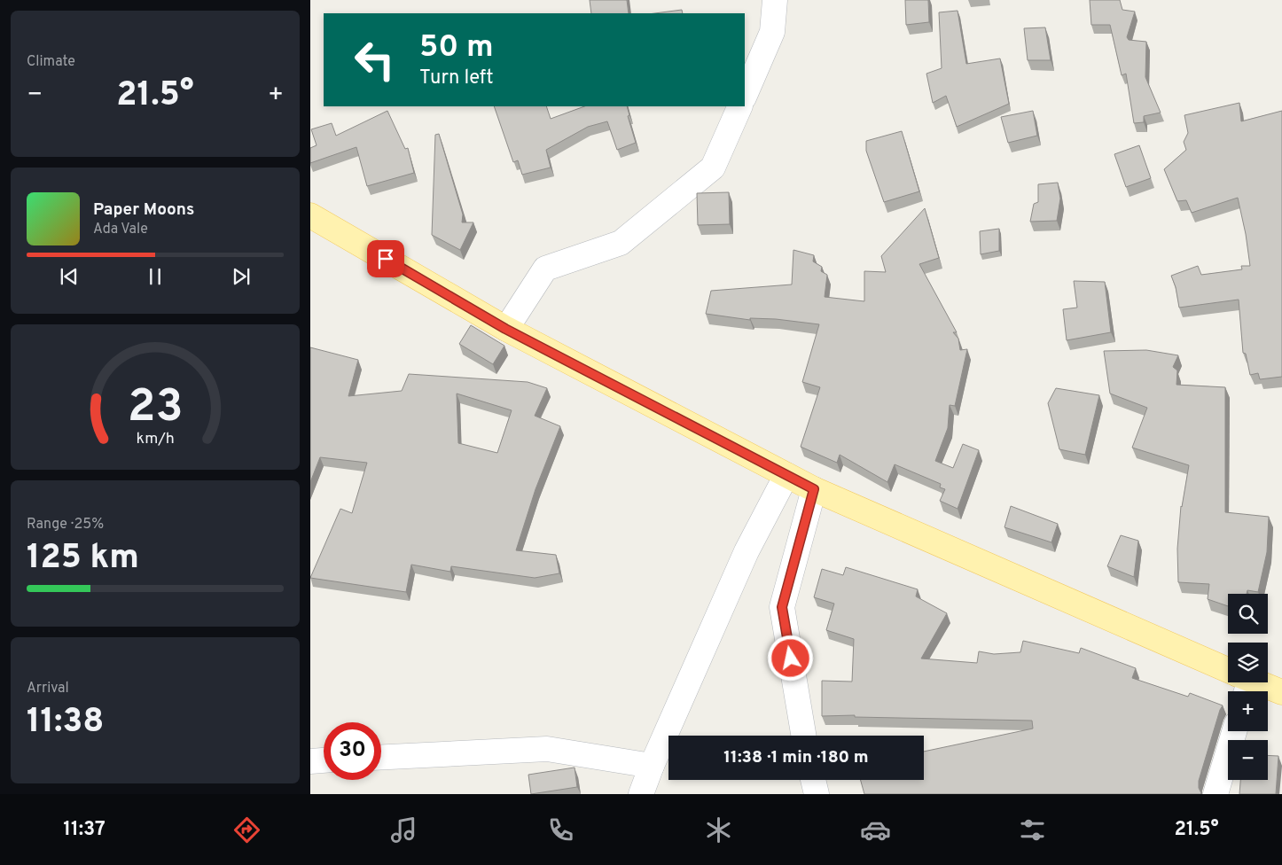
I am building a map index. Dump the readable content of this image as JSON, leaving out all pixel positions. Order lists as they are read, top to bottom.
{
  "page": {
    "tile": [
      "Climate",
      ["Range · 25%", "125 km"],
      ["Arrival", "11:38"]
    ],
    "turn": ["50 m", "Turn left"],
    "heat": ["−", "21.5°", "+"],
    "song": ["Paper Moons", "Ada Vale"],
    "map_buttons": ["+", "−"],
    "limit": "30",
    "trip": "11:38 · 1 min · 180 m",
    "tabs": ["11:37", "21.5°"],
    "gauge": ["23", "km/h"]
  }
}
